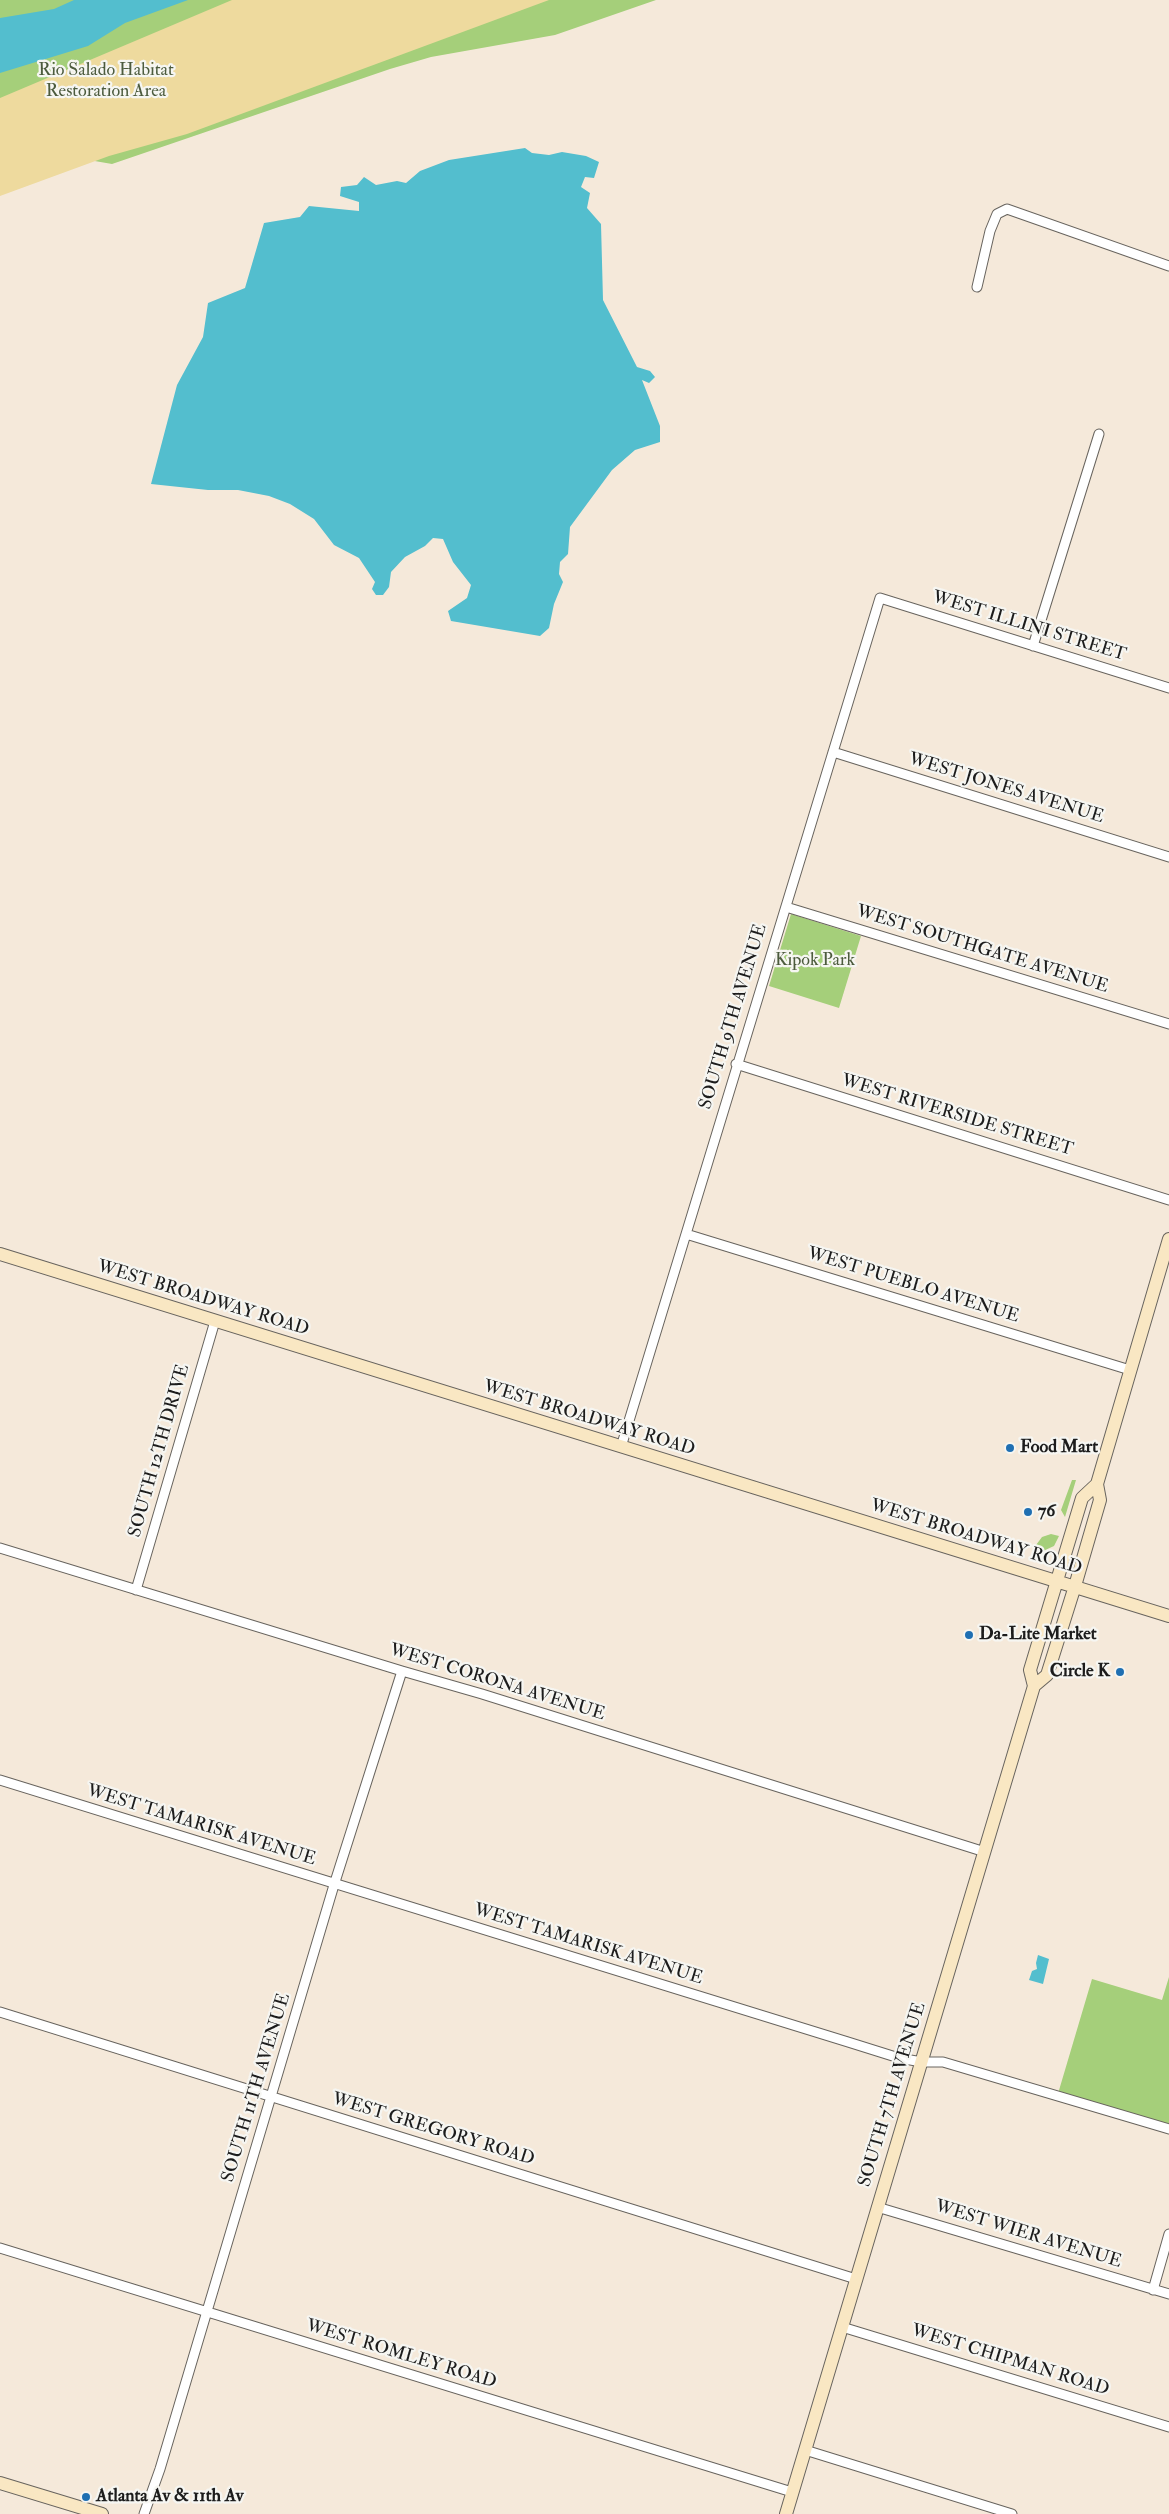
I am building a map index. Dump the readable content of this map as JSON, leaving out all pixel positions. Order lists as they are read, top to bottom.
{
  "streets": {
    "main road": ["WEST BROADWAY ROAD", "SOUTH 7TH AVENUE"],
    "street": [
      "WEST ILLINI STREET",
      "WEST JONES AVENUE",
      "WEST SOUTHGATE AVENUE",
      "SOUTH 9TH AVENUE",
      "WEST RIVERSIDE STREET",
      "WEST PUEBLO AVENUE",
      "SOUTH 12TH DRIVE",
      "WEST CORONA AVENUE",
      "WEST TAMARISK AVENUE",
      "SOUTH 11TH AVENUE",
      "WEST GREGORY ROAD",
      "WEST WIER AVENUE",
      "WEST ROMLEY ROAD",
      "WEST CHIPMAN ROAD"
    ]
  },
  "crossings": [
    ["WEST ILLINI STREET", "SOUTH 9TH AVENUE"],
    ["WEST JONES AVENUE", "SOUTH 9TH AVENUE"],
    ["WEST SOUTHGATE AVENUE", "SOUTH 9TH AVENUE"],
    ["SOUTH 9TH AVENUE", "WEST RIVERSIDE STREET"],
    ["SOUTH 9TH AVENUE", "WEST PUEBLO AVENUE"],
    ["SOUTH 9TH AVENUE", "WEST BROADWAY ROAD"],
    ["WEST PUEBLO AVENUE", "SOUTH 7TH AVENUE"],
    ["WEST BROADWAY ROAD", "SOUTH 12TH DRIVE"],
    ["WEST BROADWAY ROAD", "SOUTH 7TH AVENUE"],
    ["SOUTH 12TH DRIVE", "WEST CORONA AVENUE"],
    ["WEST CORONA AVENUE", "SOUTH 11TH AVENUE"],
    ["WEST CORONA AVENUE", "SOUTH 7TH AVENUE"],
    ["WEST TAMARISK AVENUE", "SOUTH 11TH AVENUE"],
    ["WEST TAMARISK AVENUE", "SOUTH 7TH AVENUE"],
    ["SOUTH 11TH AVENUE", "WEST GREGORY ROAD"],
    ["SOUTH 11TH AVENUE", "WEST ROMLEY ROAD"],
    ["SOUTH 7TH AVENUE", "WEST GREGORY ROAD"],
    ["SOUTH 7TH AVENUE", "WEST WIER AVENUE"],
    ["SOUTH 7TH AVENUE", "WEST ROMLEY ROAD"],
    ["SOUTH 7TH AVENUE", "WEST CHIPMAN ROAD"]
  ],
  "parks": ["Rio Salado Habitat Restoration Area", "Kipok Park"],
  "places": [
    "Food Mart",
    "76",
    "Da-Lite Market",
    "Circle K",
    "Atlanta Av & 11th Av"
  ]
}
